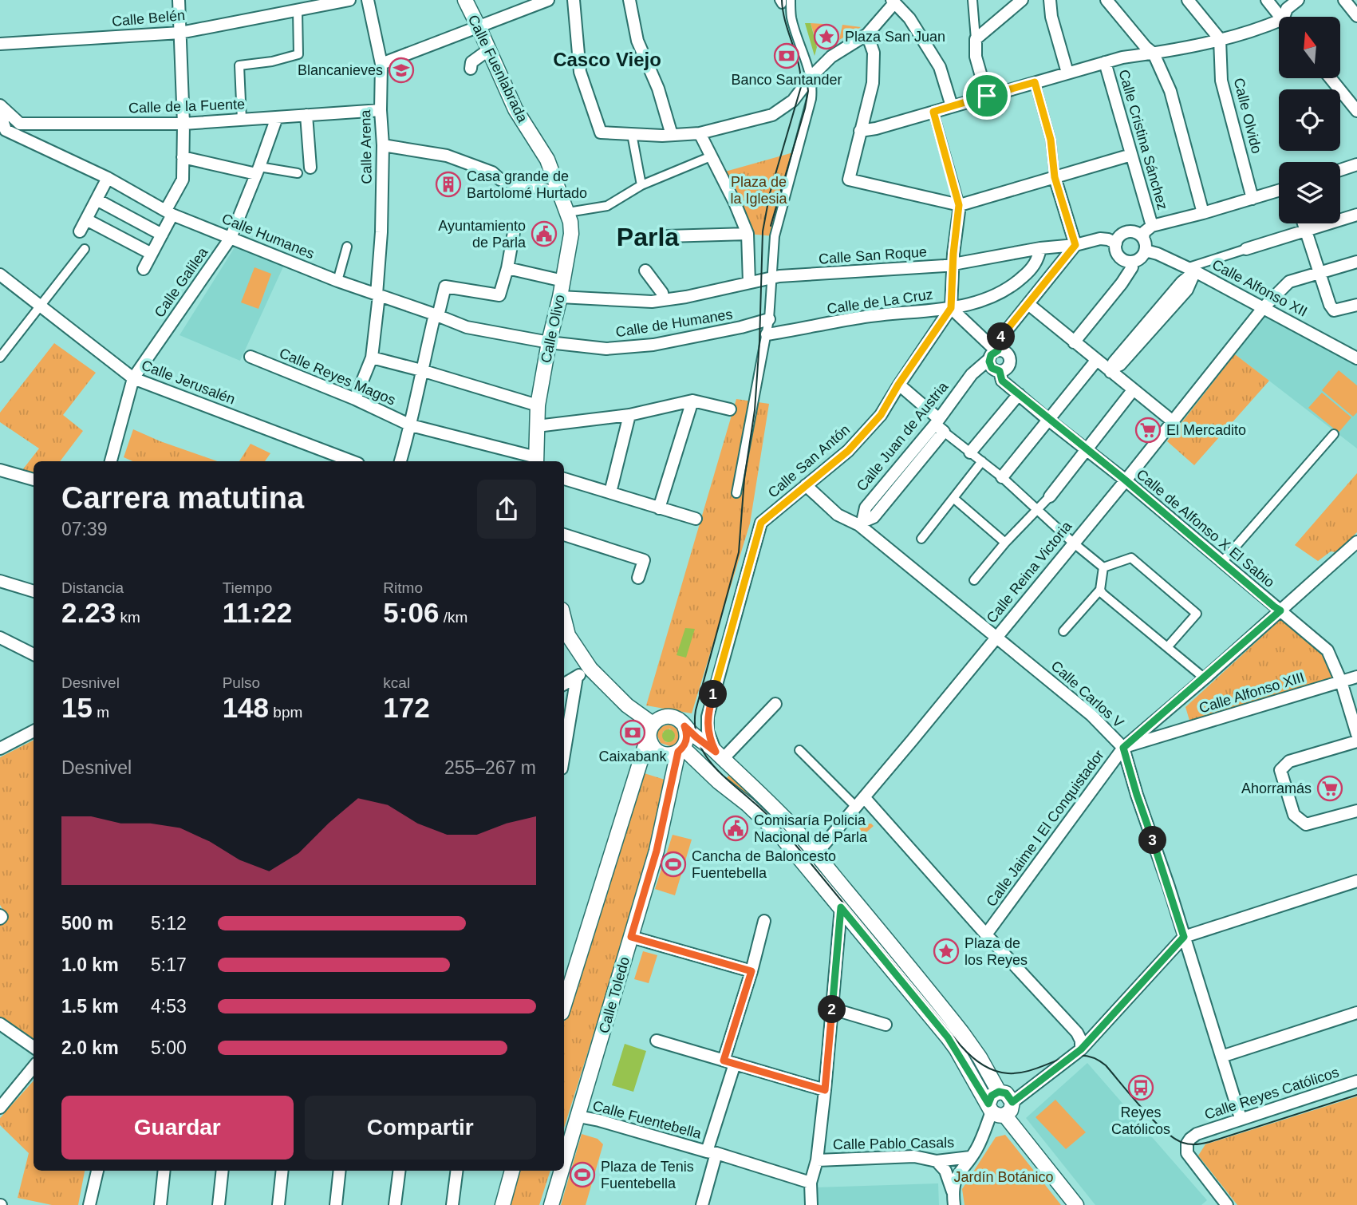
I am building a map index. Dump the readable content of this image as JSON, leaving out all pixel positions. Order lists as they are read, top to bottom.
{
  "streets": {
    "street": [
      "Calle Belén",
      "Calle Fuenlabrada",
      "Calle de la Fuente",
      "Calle Olvido",
      "Calle Cristina Sánchez",
      "Calle Arena",
      "Calle Humanes",
      "Calle San Roque",
      "Calle Galilea",
      "Calle Alfonso XII",
      "Calle de La Cruz",
      "Calle de Humanes",
      "Calle Olivo",
      "Calle Reyes Magos",
      "Calle Jerusalén",
      "Calle Juan de Austria",
      "Calle San Antón",
      "Calle de Alfonso X El Sabio",
      "Calle Reina Victoria",
      "Calle Alfonso XIII",
      "Calle Carlos V",
      "Calle Jaime I El Conquistador",
      "Calle Toledo",
      "Calle Reyes Católicos",
      "Calle Fuentebella",
      "Calle Pablo Casals"
    ]
  },
  "crossings": [
    ["Calle Fuenlabrada", "Calle Olivo"],
    ["Calle de la Fuente", "Calle Arena"],
    ["Calle de la Fuente", "Calle Galilea"],
    ["Calle Arena", "Calle Humanes"],
    ["Calle Arena", "Calle Reyes Magos"],
    ["Calle Humanes", "Calle Galilea"],
    ["Calle Humanes", "Calle de Humanes"],
    ["Calle Humanes", "Calle Olivo"],
    ["Calle San Roque", "Calle Alfonso XII"],
    ["Calle San Roque", "Calle de La Cruz"],
    ["Calle San Roque", "Calle Olivo"],
    ["Calle Galilea", "Calle Jerusalén"],
    ["Calle Alfonso XII", "Calle Reina Victoria"],
    ["Calle de La Cruz", "Calle San Antón"],
    ["Calle de Humanes", "Calle Olivo"],
    ["Calle Olivo", "Calle Reyes Magos"],
    ["Calle Juan de Austria", "Calle de Alfonso X El Sabio"],
    ["Calle Juan de Austria", "Calle Carlos V"],
    ["Calle San Antón", "Calle Carlos V"],
    ["Calle de Alfonso X El Sabio", "Calle Reina Victoria"],
    ["Calle de Alfonso X El Sabio", "Calle Alfonso XIII"],
    ["Calle de Alfonso X El Sabio", "Calle Jaime I El Conquistador"],
    ["Calle Reina Victoria", "Calle Carlos V"],
    ["Calle Alfonso XIII", "Calle Carlos V"],
    ["Calle Alfonso XIII", "Calle Jaime I El Conquistador"],
    ["Calle Carlos V", "Calle Jaime I El Conquistador"],
    ["Calle Carlos V", "Calle Reyes Católicos"],
    ["Calle Toledo", "Calle Fuentebella"]
  ],
  "districts": ["Casco Viejo", "Parla"],
  "parks": ["Plaza de la Iglesia", "Jardín Botánico"],
  "places": {
    "place": ["Plaza San Juan", "Plaza de los Reyes"],
    "bank": ["Banco Santander", "Caixabank"],
    "school or university": ["Blancanieves"],
    "building": ["Casa grande de Bartolomé Hurtado"],
    "public building": ["Ayuntamiento de Parla", "Comisaría Policia Nacional de Parla"],
    "supermarket": ["El Mercadito", "Ahorramás"],
    "sports": ["Cancha de Baloncesto Fuentebella", "Plaza de Tenis Fuentebella"],
    "bus stop": ["Reyes Católicos"]
  },
  "north": "top",
  "page": {
    "pins": [
      "4",
      "1",
      "3",
      "2"
    ],
    "heading": ["Carrera matutina", "07:39"],
    "stats": [
      ["Distancia", "2.23 km"],
      ["Tiempo", "11:22"],
      ["Ritmo", "5:06 /km"],
      ["Desnivel", "15 m"],
      ["Pulso", "148 bpm"],
      ["kcal", "172"]
    ],
    "chart": ["Desnivel", "255–267 m"],
    "list": [
      {
        "name": "500 m",
        "note": "5:12"
      },
      {
        "name": "1.0 km",
        "note": "5:17"
      },
      {
        "name": "1.5 km",
        "note": "4:53"
      },
      {
        "name": "2.0 km",
        "note": "5:00"
      }
    ],
    "buttons": ["Guardar", "Compartir"]
  }
}
